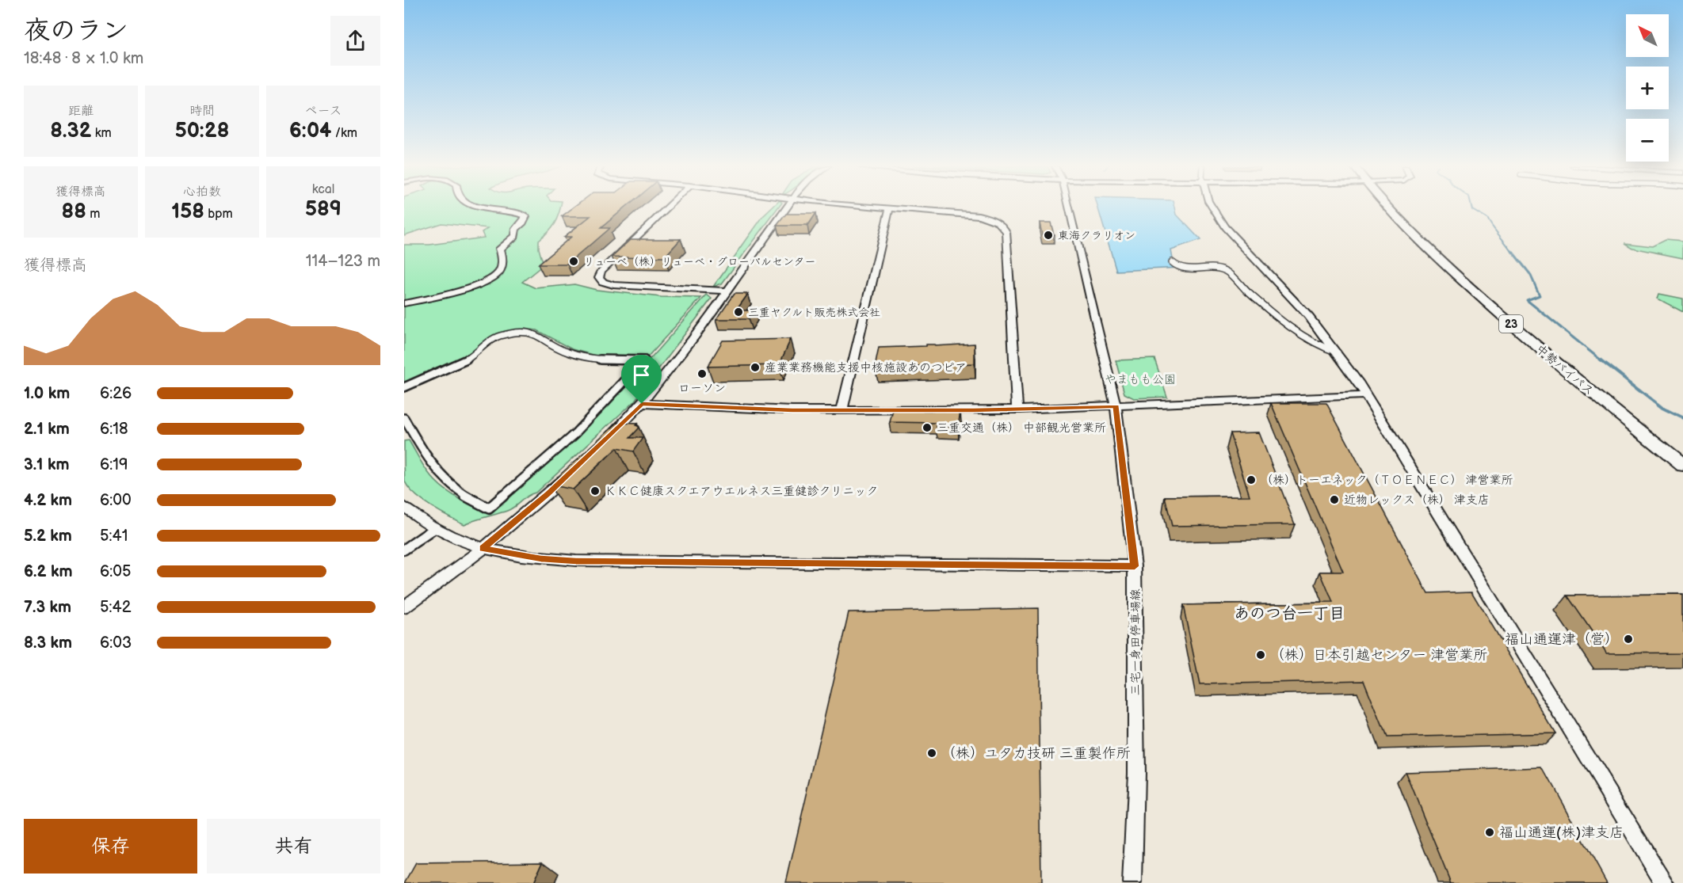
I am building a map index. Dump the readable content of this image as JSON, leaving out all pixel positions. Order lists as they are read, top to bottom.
{
  "streets": {
    "highway": ["23", "中勢バイパス"],
    "street": ["三宅一身田停車場線"]
  },
  "districts": ["あのつ台一丁目"],
  "parks": ["やまもも公園"],
  "places": [
    "東海クラリオン",
    "リューベ（株）リューベ・グローバルセンター",
    "三重ヤクルト販売株式会社",
    "産業業務機能支援中核施設あのつピア",
    "ローソン",
    "三重交通（株） 中部観光営業所",
    "（株）トーエネック（ＴＯＥＮＥＣ） 津営業所",
    "ＫＫＣ健康スクエアウエルネス三重健診クリニック",
    "近物レックス（株） 津支店",
    "福山通運津（営）",
    "（株）日本引越センター 津営業所",
    "（株）ユタカ技研 三重製作所",
    "福山通運(株)津支店"
  ],
  "north": "top left",
  "page": {
    "heading": ["夜のラン", "18:48 · 8 × 1.0 km"],
    "map_buttons": ["+", "−"],
    "stats": [
      ["距離", "8.32 km"],
      ["時間", "50:28"],
      ["ペース", "6:04 /km"],
      ["獲得標高", "88 m"],
      ["心拍数", "158 bpm"],
      ["kcal", "589"]
    ],
    "chart": ["獲得標高", "114–123 m"],
    "list": [
      {
        "name": "1.0 km",
        "note": "6:26"
      },
      {
        "name": "2.1 km",
        "note": "6:18"
      },
      {
        "name": "3.1 km",
        "note": "6:19"
      },
      {
        "name": "4.2 km",
        "note": "6:00"
      },
      {
        "name": "5.2 km",
        "note": "5:41"
      },
      {
        "name": "6.2 km",
        "note": "6:05"
      },
      {
        "name": "7.3 km",
        "note": "5:42"
      },
      {
        "name": "8.3 km",
        "note": "6:03"
      }
    ],
    "buttons": ["保存", "共有"]
  }
}
